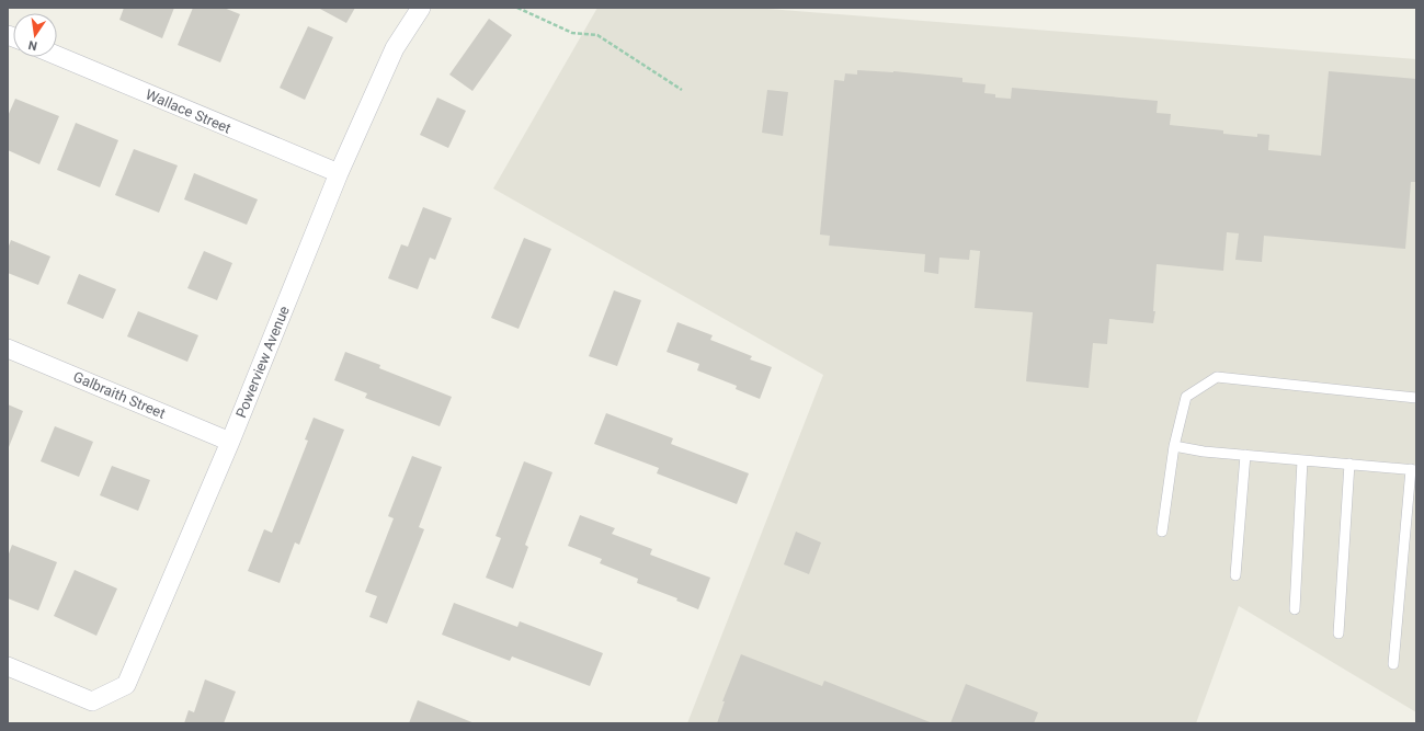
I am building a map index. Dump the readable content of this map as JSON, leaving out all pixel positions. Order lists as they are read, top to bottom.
{
  "streets": {
    "street": ["Wallace Street", "Powerview Avenue", "Galbraith Street"]
  },
  "crossings": [
    ["Wallace Street", "Powerview Avenue"],
    ["Powerview Avenue", "Galbraith Street"]
  ],
  "north": "bottom"
}
